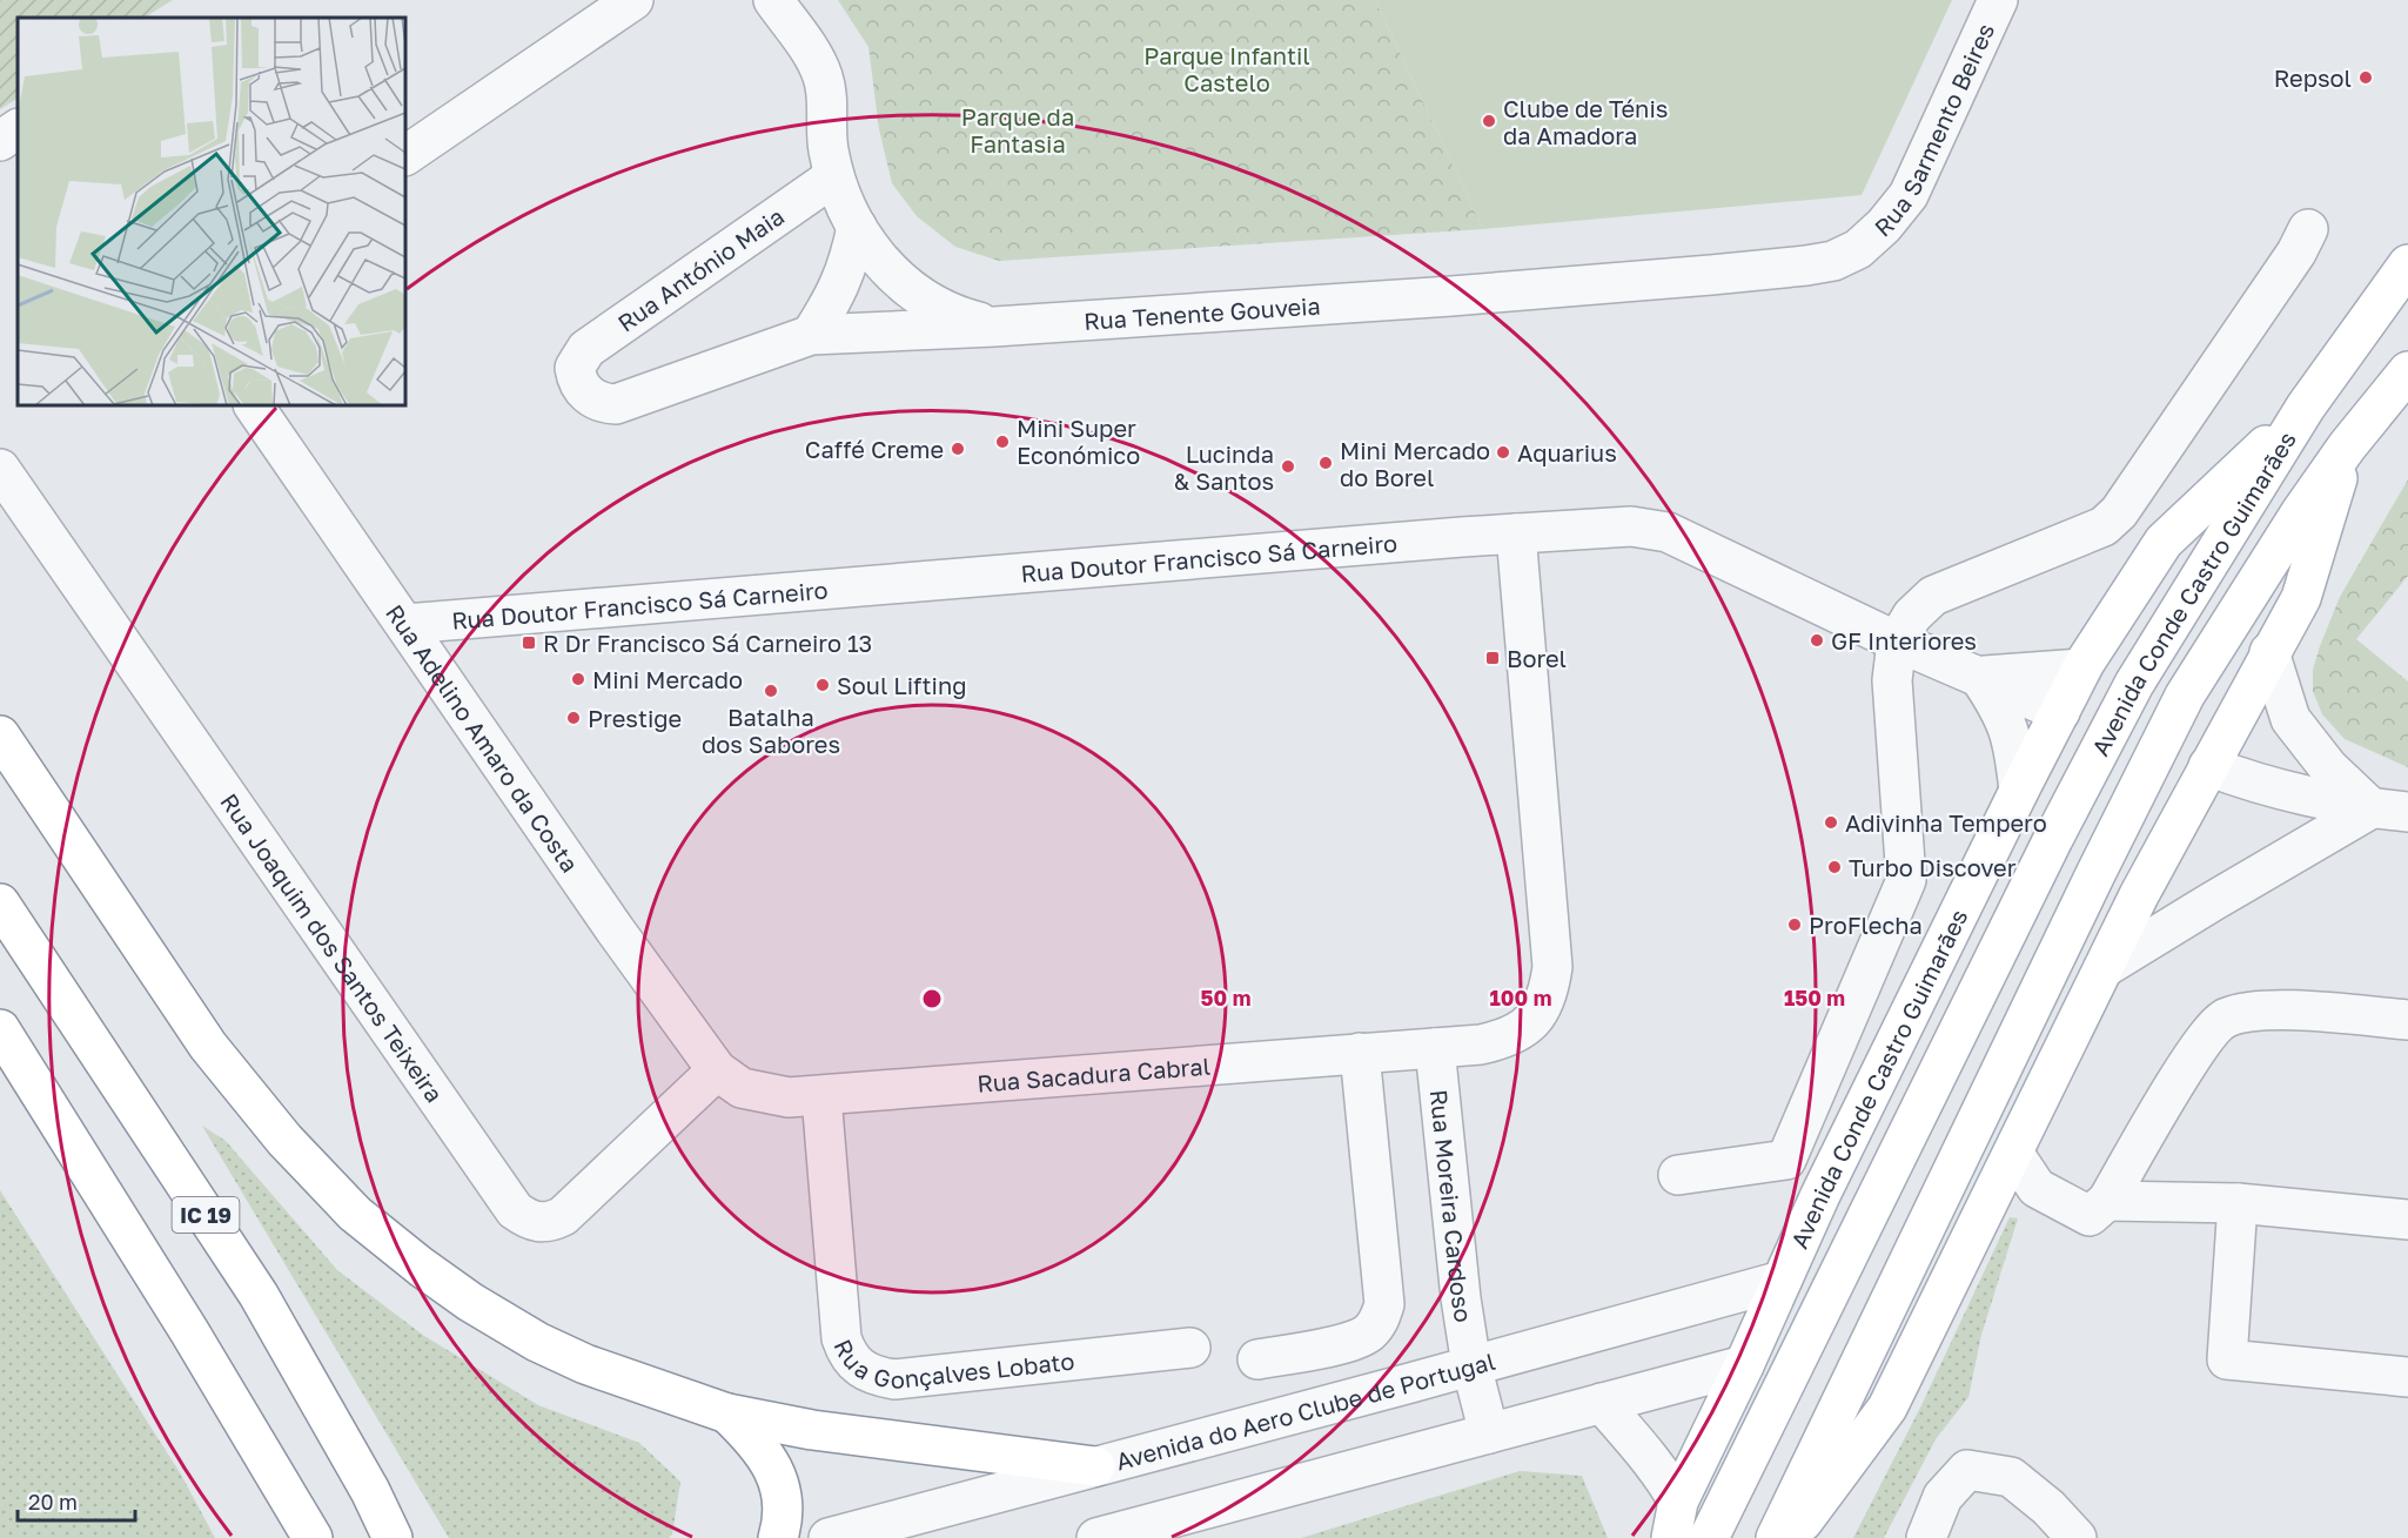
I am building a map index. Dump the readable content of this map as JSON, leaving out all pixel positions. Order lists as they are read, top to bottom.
{
  "streets": {
    "main road": ["Avenida Conde Castro Guimarães", "IC 19"],
    "street": [
      "Rua Sarmento Beires",
      "Rua António Maia",
      "Rua Tenente Gouveia",
      "Rua Doutor Francisco Sá Carneiro",
      "Rua Adelino Amaro da Costa",
      "Rua Joaquim dos Santos Teixeira",
      "Rua Sacadura Cabral",
      "Rua Moreira Cardoso",
      "Rua Gonçalves Lobato",
      "Avenida do Aero Clube de Portugal"
    ]
  },
  "crossings": [
    ["Rua Sarmento Beires", "Rua Tenente Gouveia"],
    ["Rua António Maia", "Rua Tenente Gouveia"],
    ["Rua Doutor Francisco Sá Carneiro", "Avenida Conde Castro Guimarães"],
    ["Rua Doutor Francisco Sá Carneiro", "Rua Adelino Amaro da Costa"],
    ["Rua Doutor Francisco Sá Carneiro", "Rua Sacadura Cabral"],
    ["Avenida Conde Castro Guimarães", "Avenida do Aero Clube de Portugal"],
    ["Rua Adelino Amaro da Costa", "Rua Joaquim dos Santos Teixeira"],
    ["Rua Adelino Amaro da Costa", "Rua Sacadura Cabral"],
    ["Rua Joaquim dos Santos Teixeira", "Rua Sacadura Cabral"],
    ["Rua Sacadura Cabral", "Rua Moreira Cardoso"],
    ["Rua Sacadura Cabral", "Rua Gonçalves Lobato"],
    ["Rua Moreira Cardoso", "Avenida do Aero Clube de Portugal"]
  ],
  "parks": ["Parque Infantil Castelo", "Parque da Fantasia"],
  "places": {
    "other": [
      "Repsol",
      "Clube de Ténis da Amadora",
      "Mini Super Económico",
      "Caffé Creme",
      "Aquarius",
      "Mini Mercado do Borel",
      "Lucinda & Santos",
      "GF Interiores",
      "Mini Mercado",
      "Soul Lifting",
      "Batalha dos Sabores",
      "Prestige",
      "Adivinha Tempero",
      "Turbo Discover",
      "ProFlecha"
    ],
    "transit": ["R Dr Francisco Sá Carneiro 13", "Borel"]
  },
  "scale_bar": "20 m",
  "rings": ["50 m", "100 m", "150 m"]
}
